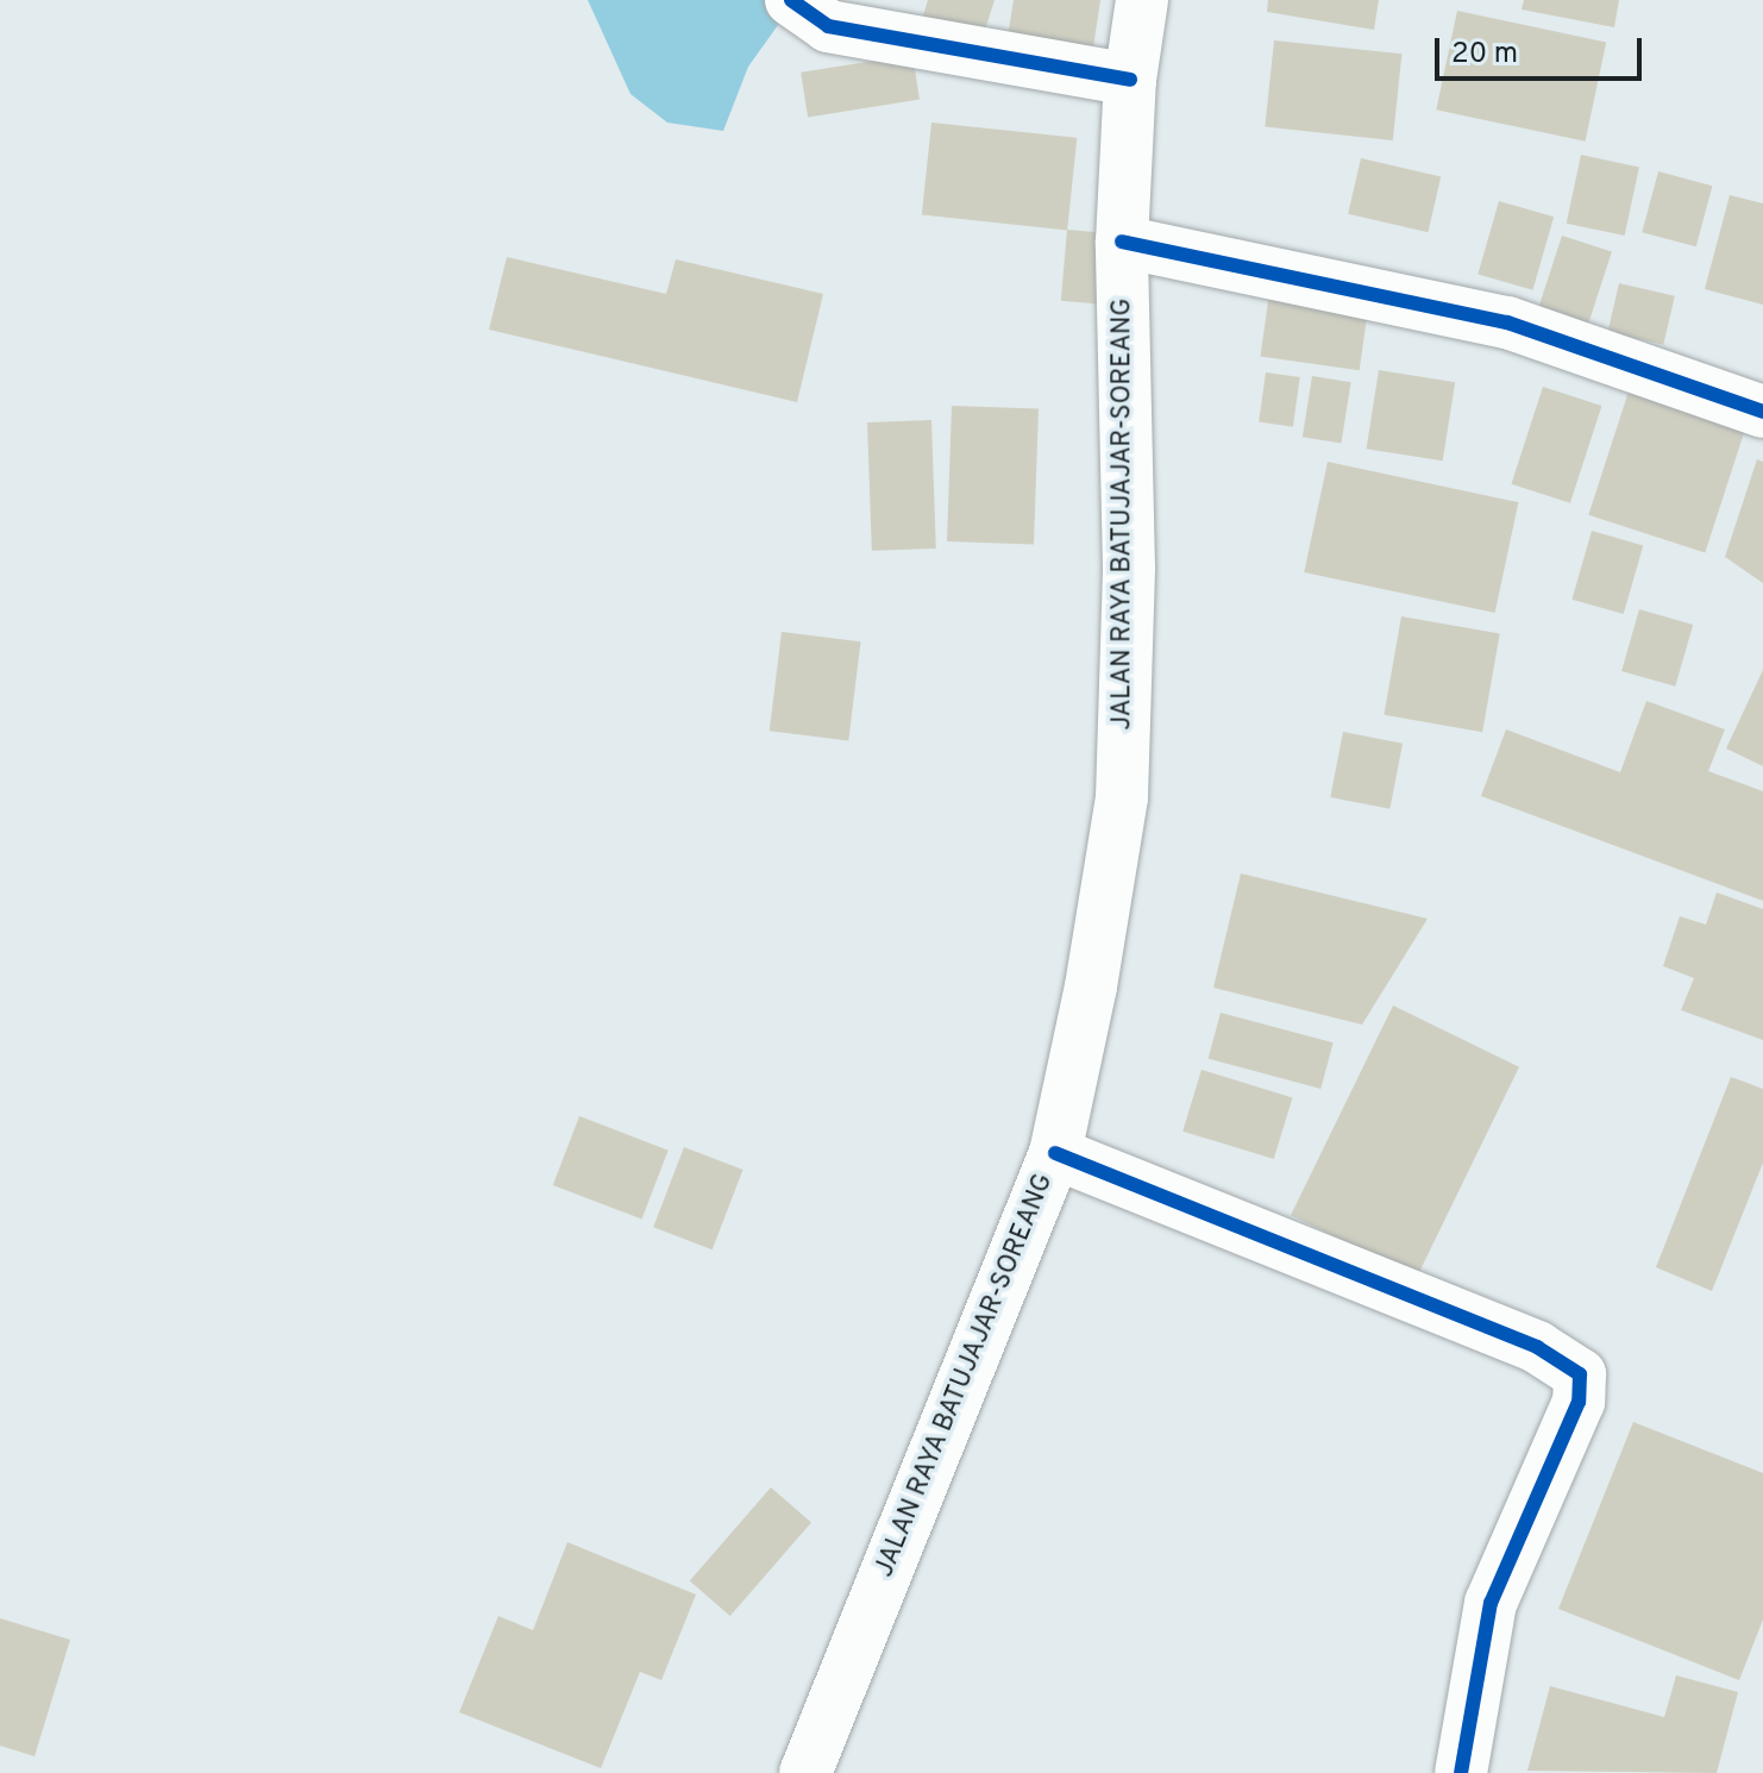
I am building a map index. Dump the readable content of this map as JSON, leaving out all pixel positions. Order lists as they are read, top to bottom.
{
  "streets": {
    "main road": ["JALAN RAYA BATUJAJAR-SOREANG"]
  },
  "scale_bar": "20 m"
}
